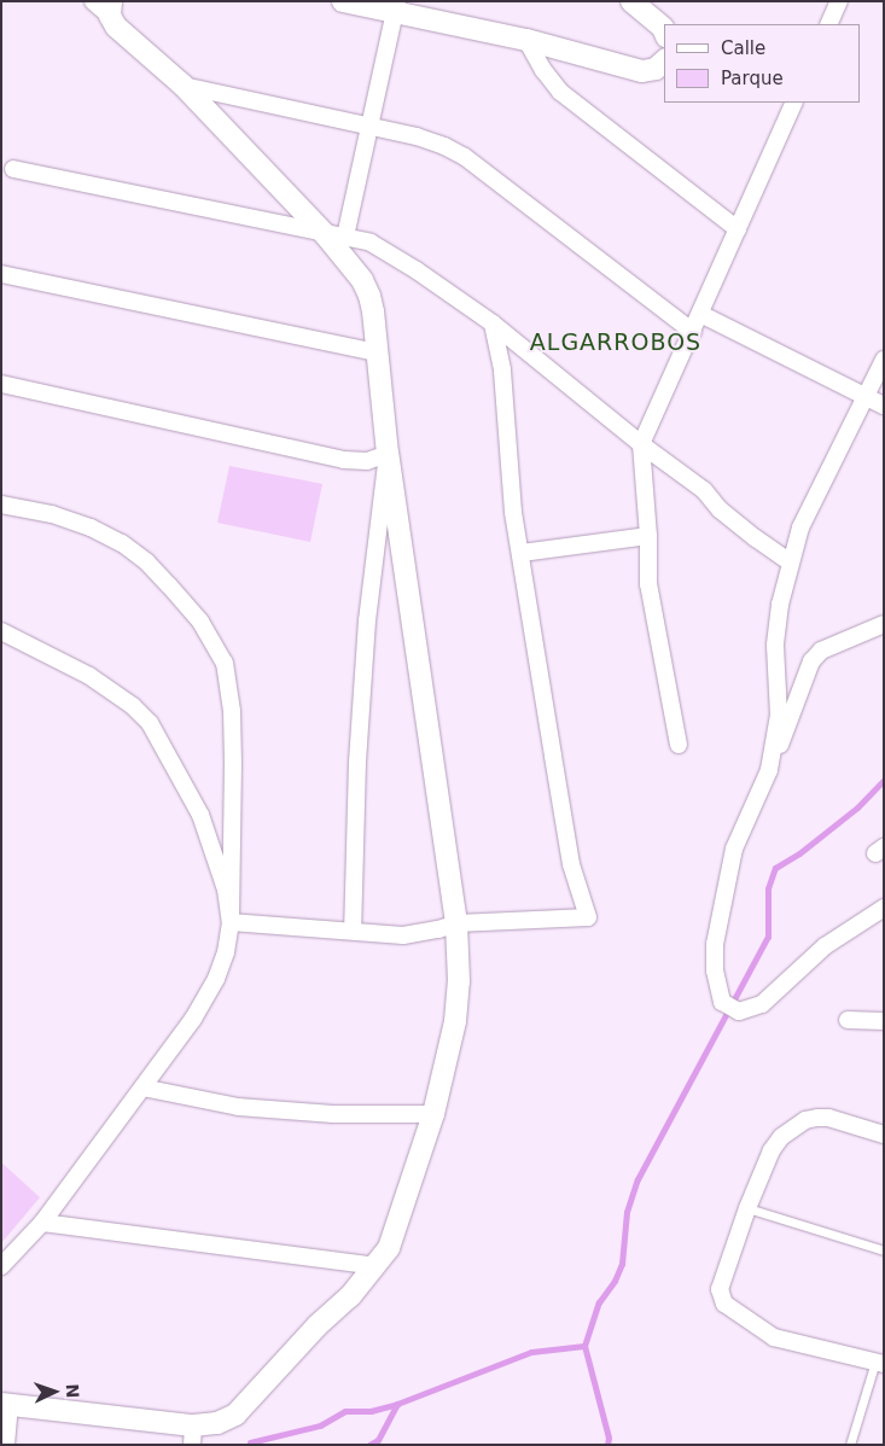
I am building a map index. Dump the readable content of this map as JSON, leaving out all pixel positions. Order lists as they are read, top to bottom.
{
  "districts": ["ALGARROBOS"],
  "legend": ["Calle", "Parque"],
  "north": "right"
}
